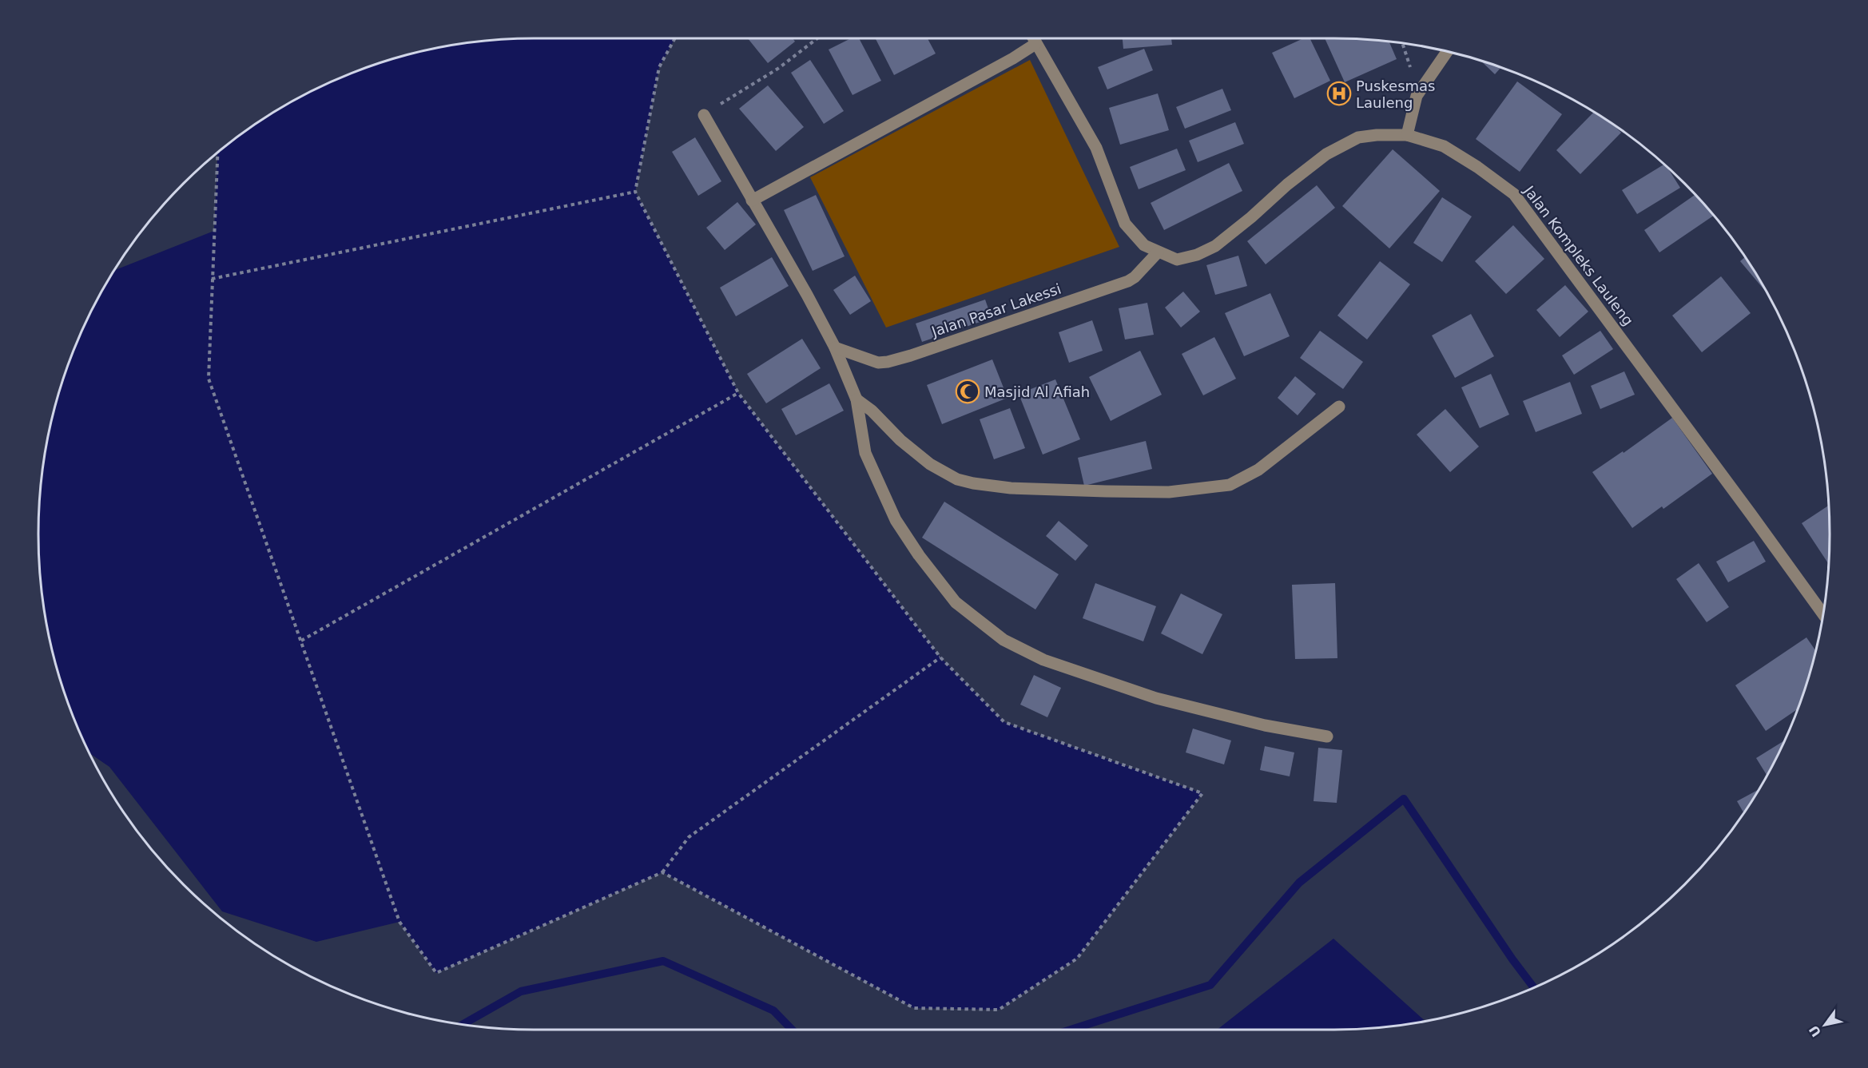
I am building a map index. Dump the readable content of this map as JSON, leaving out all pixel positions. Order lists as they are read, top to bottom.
{
  "streets": {
    "street": ["Jalan Kompleks Lauleng", "Jalan Pasar Lakessi"]
  },
  "crossings": [
    ["Jalan Kompleks Lauleng", "Jalan Pasar Lakessi"]
  ],
  "places": {
    "hospital": ["Puskesmas Lauleng"],
    "mosque": ["Masjid Al Afiah"]
  },
  "north": "bottom left"
}
